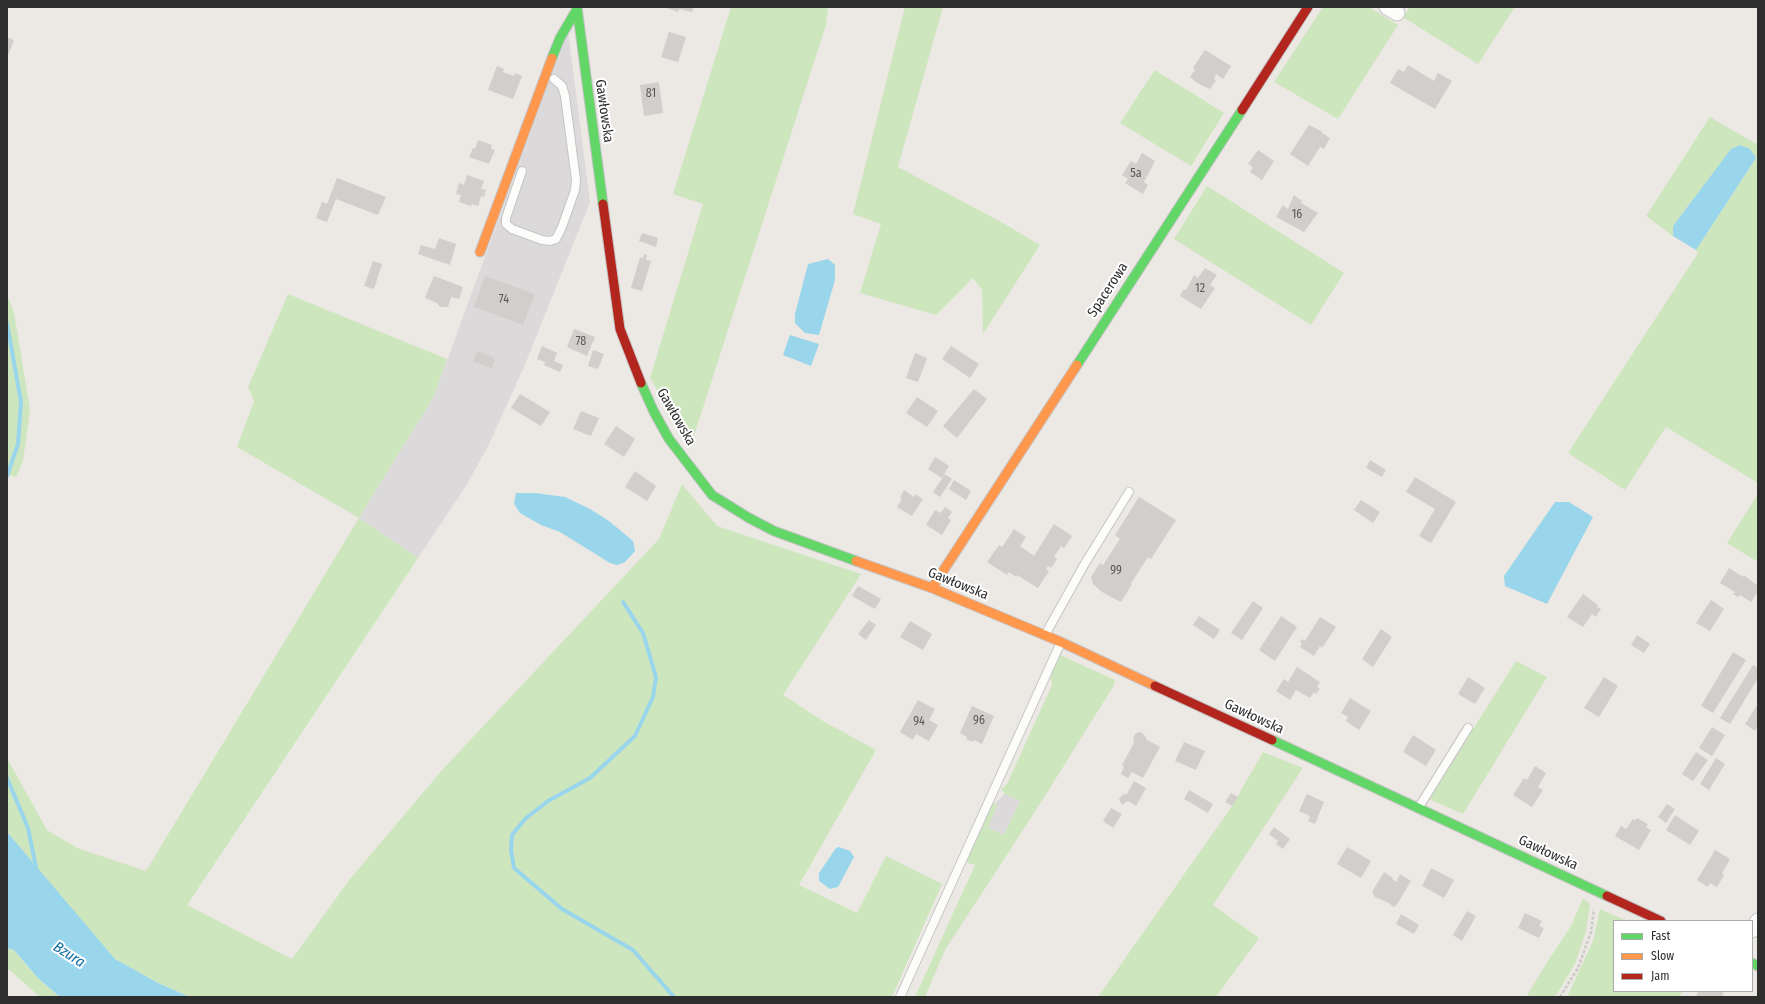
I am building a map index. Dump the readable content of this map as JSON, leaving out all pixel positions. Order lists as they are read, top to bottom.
{
  "streets": {
    "street": ["Gawłowska", "Spacerowa"]
  },
  "crossings": [
    ["Gawłowska", "Spacerowa"]
  ],
  "water": ["Bzura"],
  "house_numbers": [
    "81",
    "5a",
    "16",
    "12",
    "74",
    "78",
    "99",
    "96",
    "94"
  ],
  "legend": ["Fast", "Slow", "Jam"]
}
